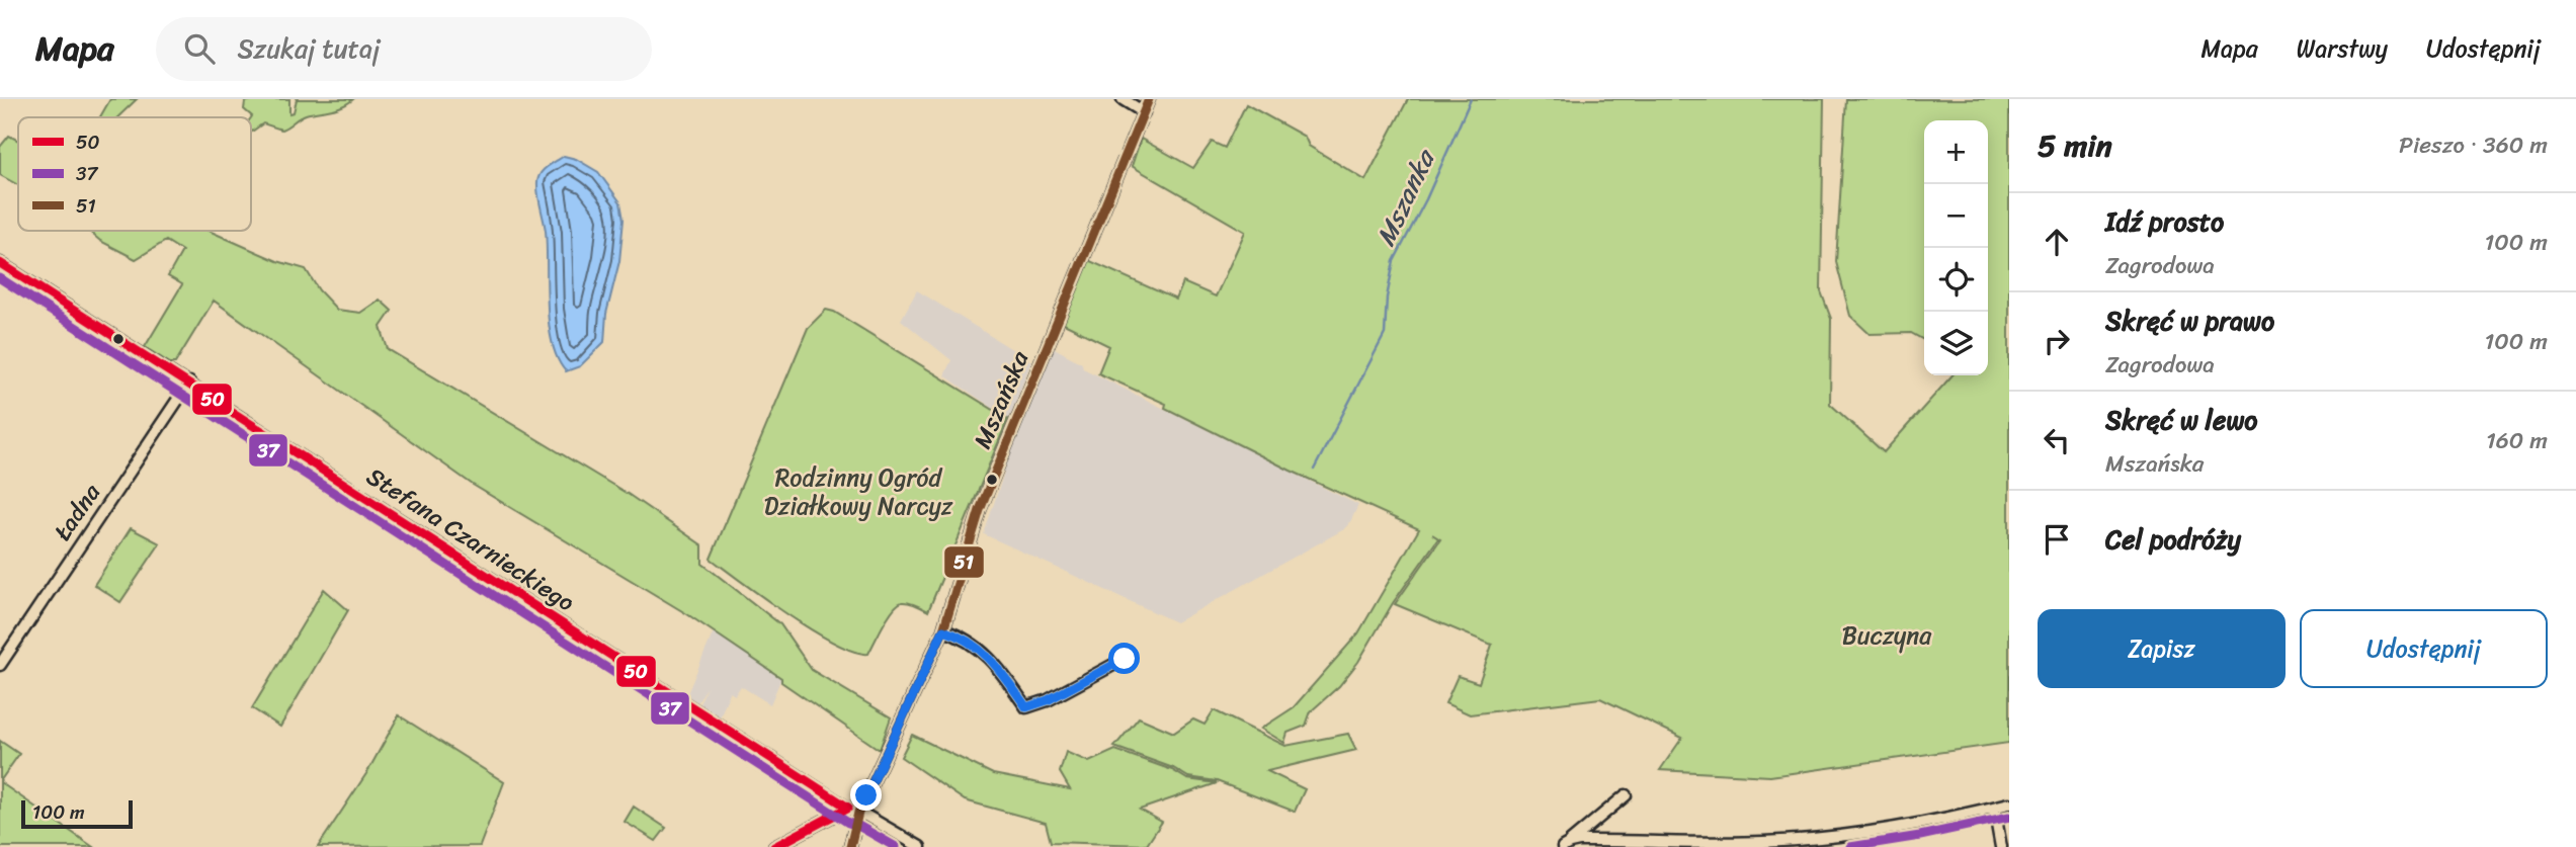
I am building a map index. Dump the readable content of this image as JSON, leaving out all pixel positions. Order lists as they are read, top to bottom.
{
  "streets": {
    "street": ["Mszańska", "Ładna", "Stefana Czarnieckiego"]
  },
  "crossings": [
    ["Mszańska", "Stefana Czarnieckiego"],
    ["Ładna", "Stefana Czarnieckiego"]
  ],
  "water": ["Mszanka"],
  "parks": ["Rodzinny Ogród Działkowy Narcyz", "Buczyna"],
  "lines": ["transit line 51", "transit line 50", "transit line 37"],
  "legend": ["50", "37", "51"],
  "scale_bar": "100 m",
  "page": {
    "header": "Mapa",
    "search": "Szukaj tutaj",
    "nav": ["Mapa", "Warstwy", "Udostępnij"],
    "heading": ["5 min", "Pieszo · 360 m"],
    "map_buttons": ["+", "−"],
    "list": [
      ["Idź prosto", "Zagrodowa", "100 m"],
      ["Skręć w prawo", "Zagrodowa", "100 m"],
      ["Skręć w lewo", "Mszańska", "160 m"],
      "Cel podróży"
    ],
    "buttons": ["Zapisz", "Udostępnij"],
    "scale": "100 m"
  }
}
